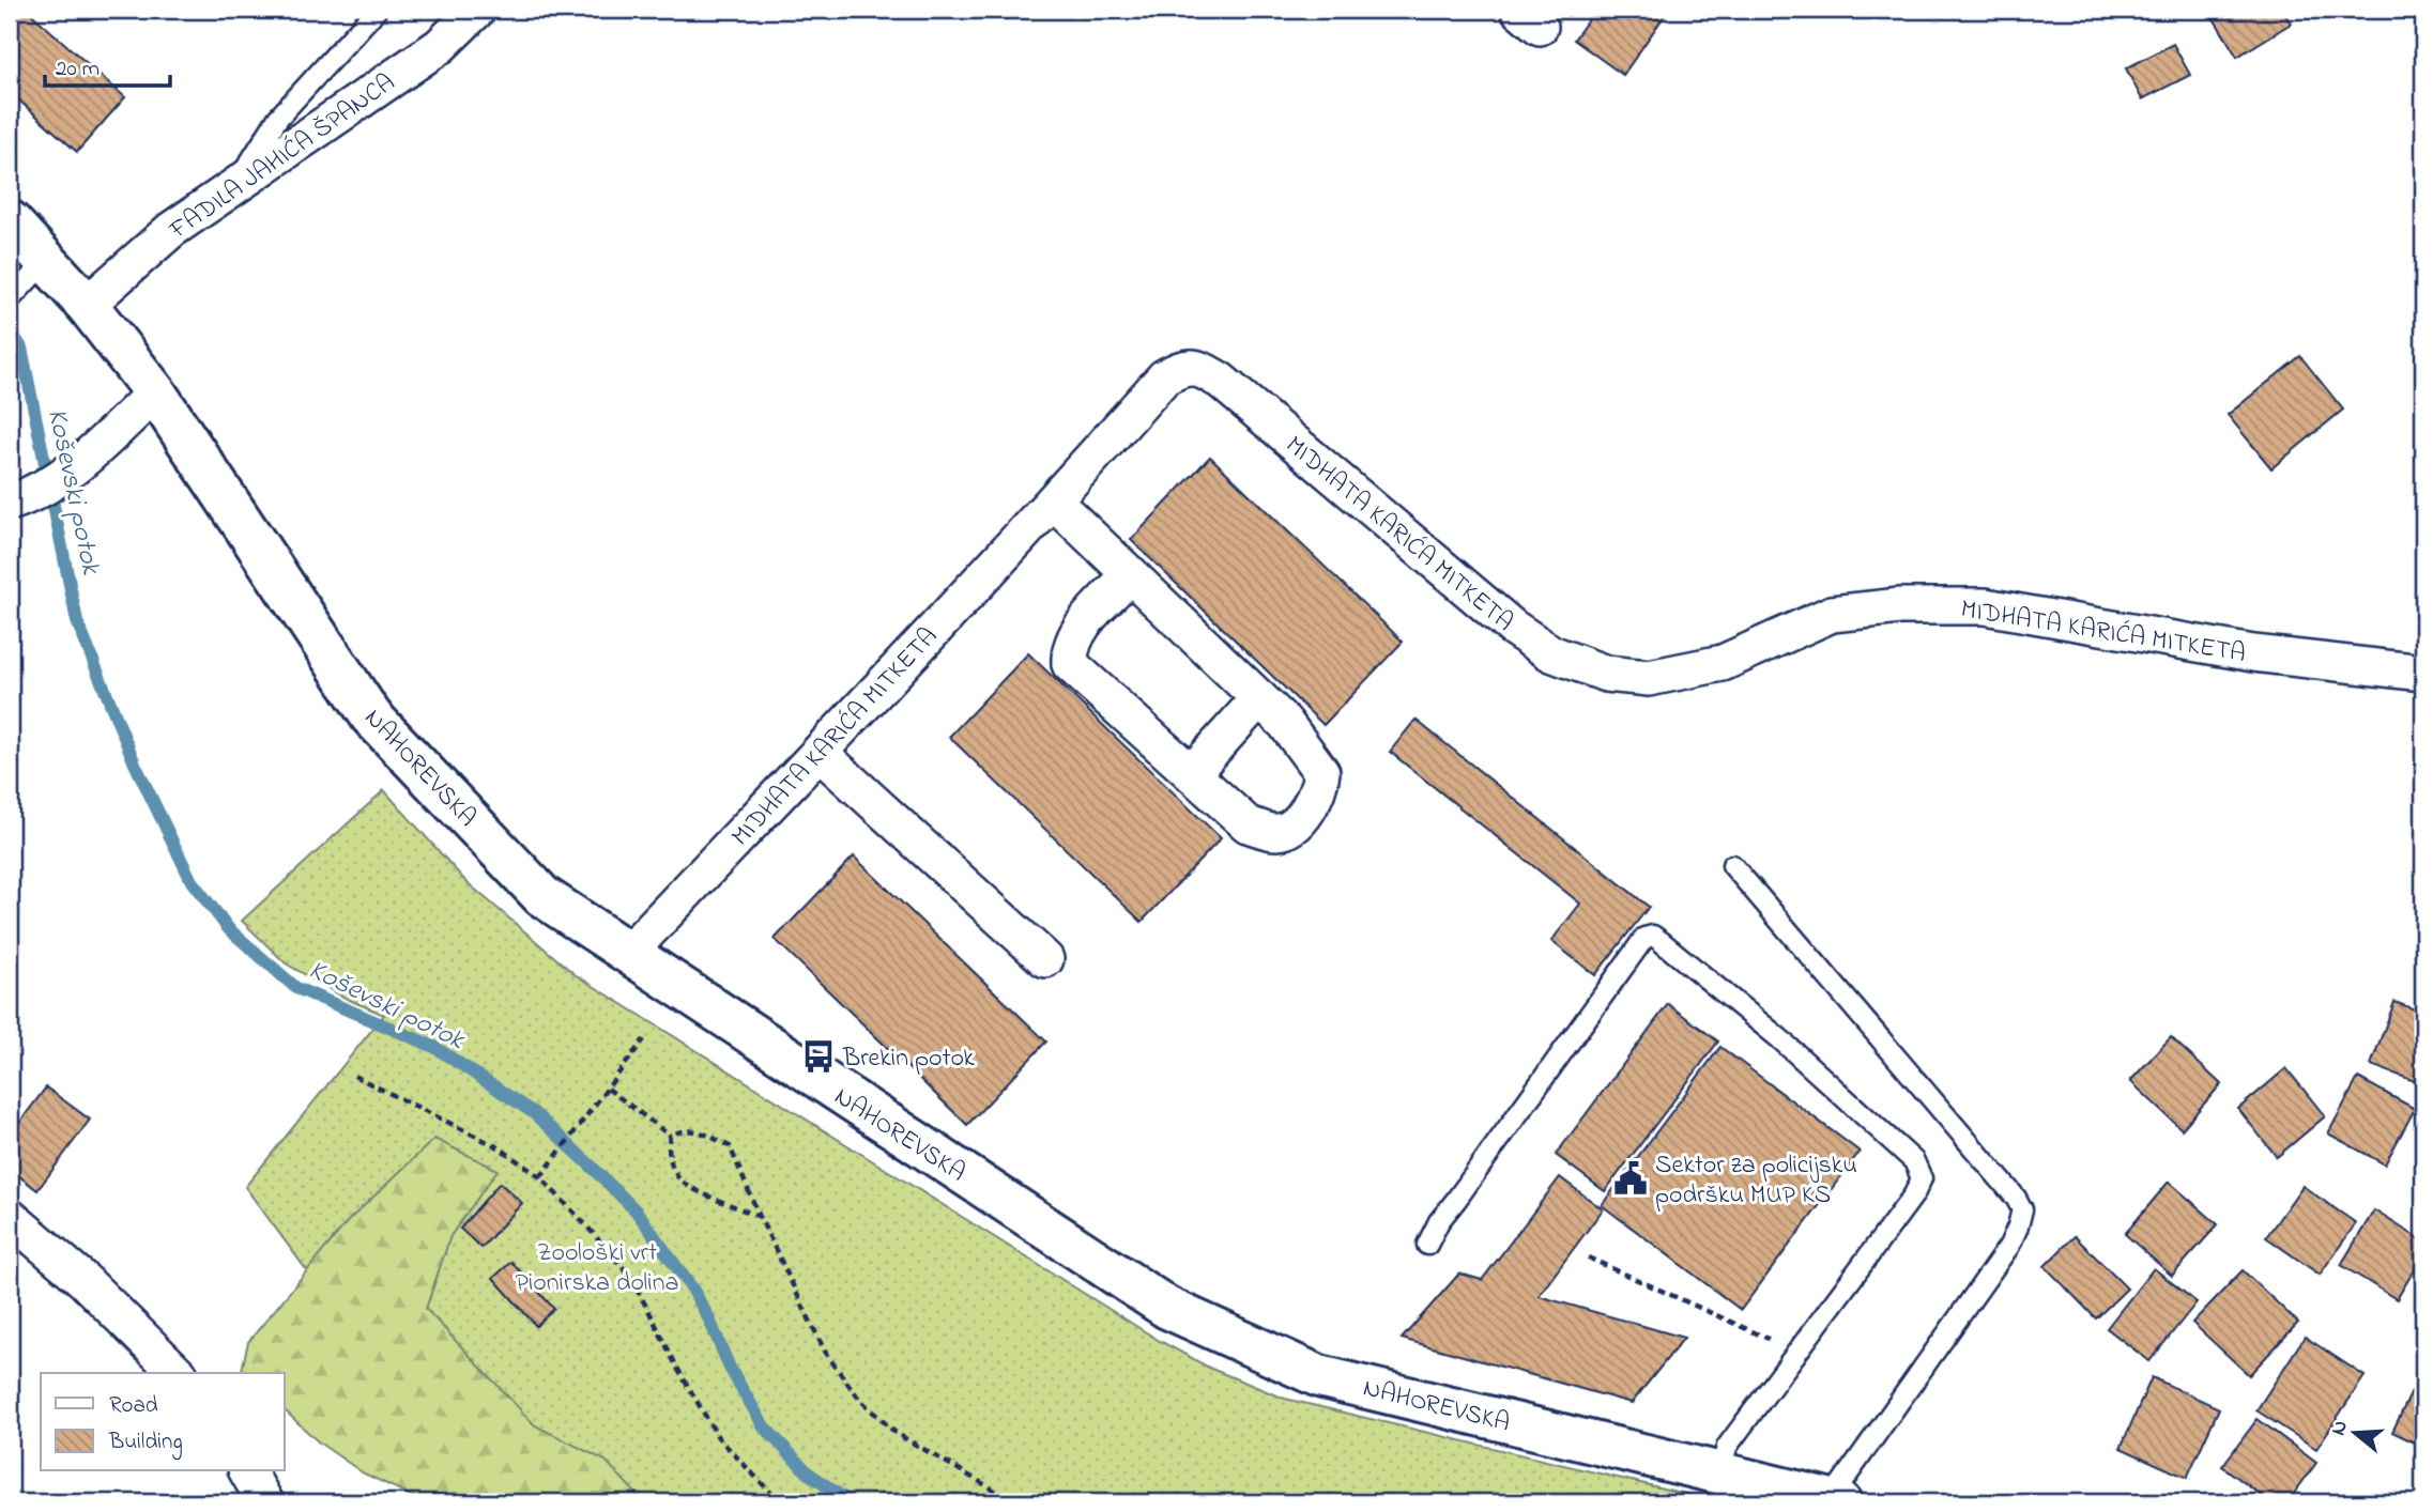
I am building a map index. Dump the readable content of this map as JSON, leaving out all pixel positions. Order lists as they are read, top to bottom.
{
  "streets": {
    "street": ["FADILA JAHIĆA ŠPANCA", "MIDHATA KARIĆA MITKETA", "NAHOREVSKA"]
  },
  "crossings": [
    ["FADILA JAHIĆA ŠPANCA", "NAHOREVSKA"],
    ["MIDHATA KARIĆA MITKETA", "NAHOREVSKA"]
  ],
  "water": ["Koševski potok"],
  "parks": ["Zoološki vrt Pionirska dolina"],
  "places": {
    "bus stop": ["Brekin potok"],
    "public building": ["Sektor za policijsku podršku MUP KS"]
  },
  "legend": ["Road", "Building"],
  "scale_bar": "20 m",
  "north": "left"
}
